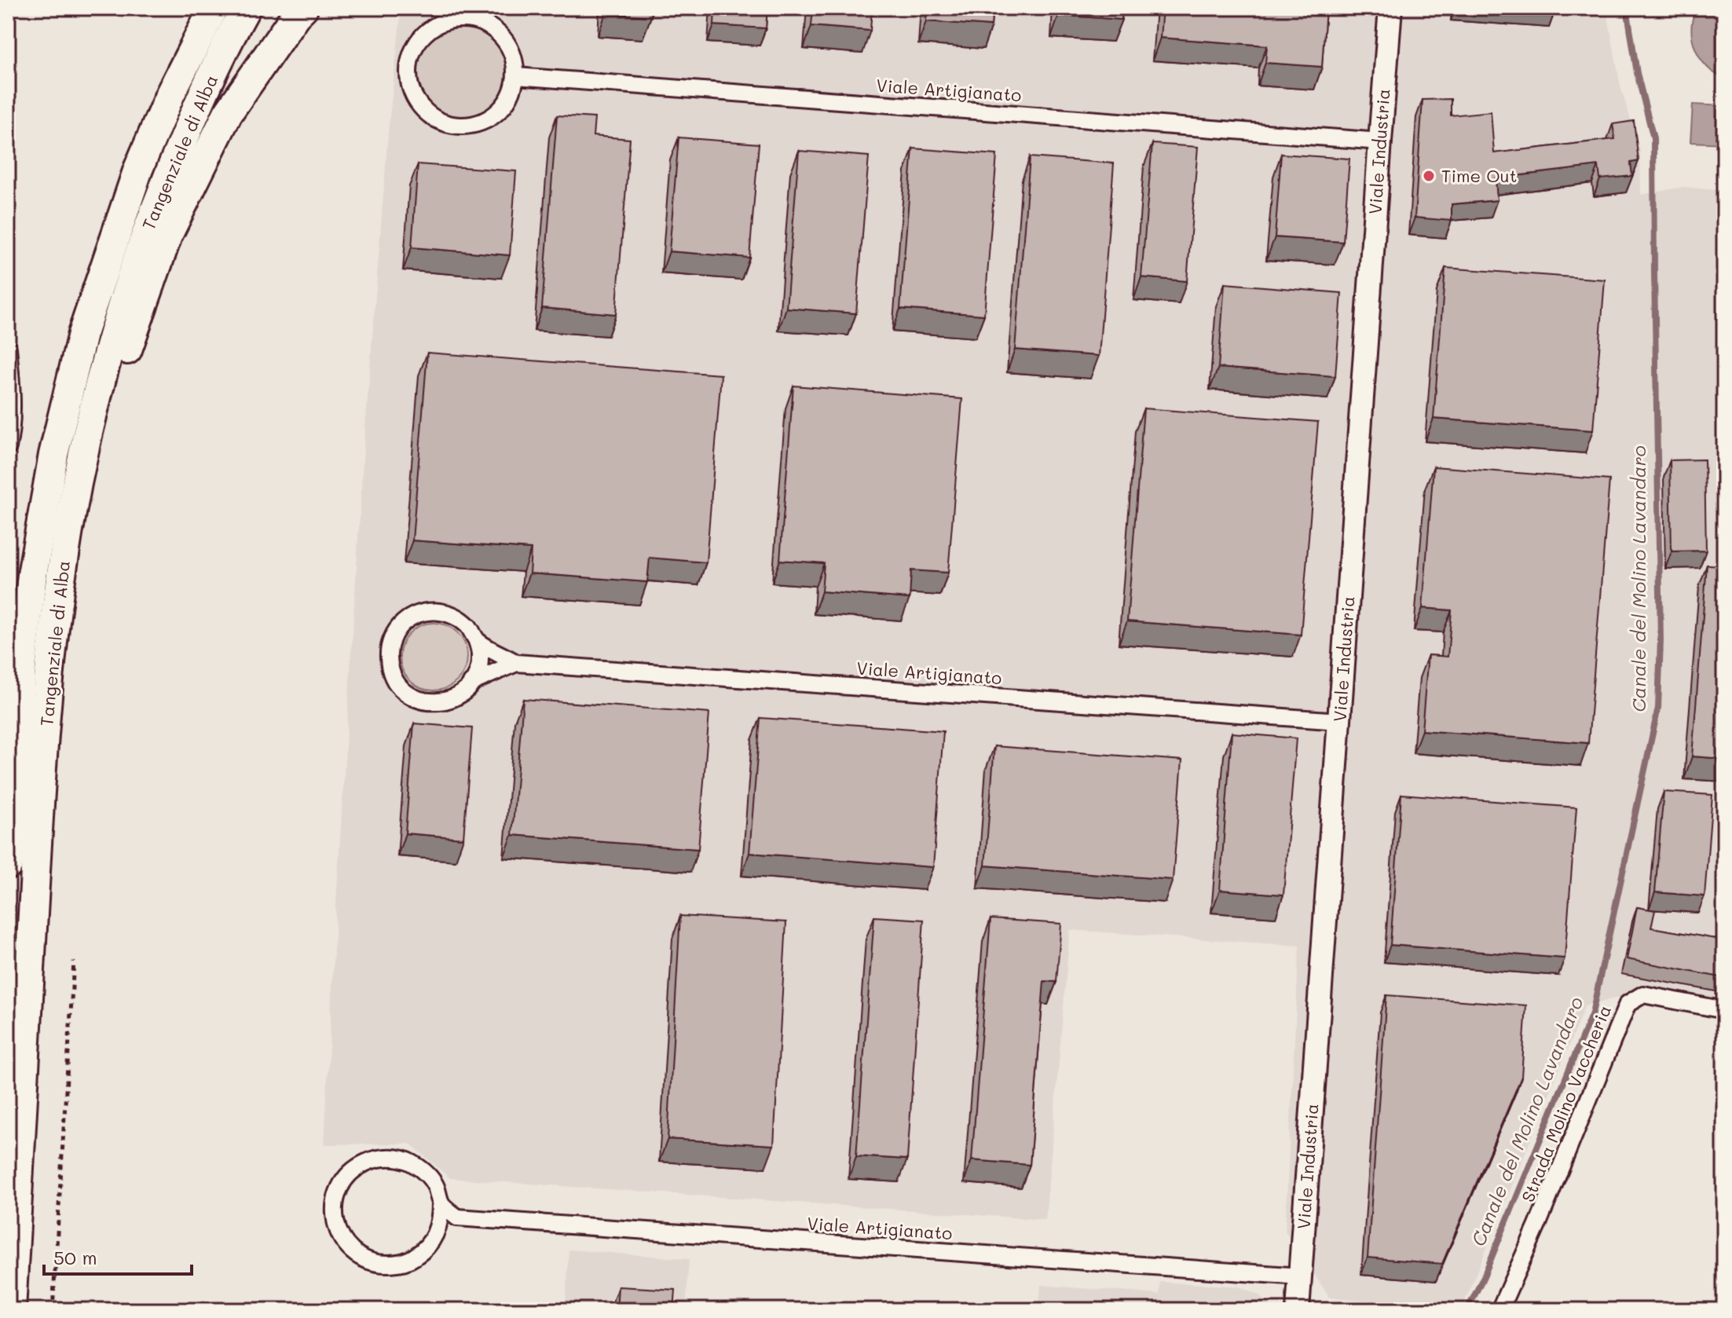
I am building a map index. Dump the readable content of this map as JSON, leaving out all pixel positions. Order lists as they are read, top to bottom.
{
  "streets": {
    "highway": ["Tangenziale di Alba"],
    "street": ["Viale Artigianato", "Viale Industria", "Strada Molino Vaccheria"]
  },
  "crossings": [
    ["Viale Artigianato", "Viale Industria"]
  ],
  "water": ["Canale del Molino Lavandaro"],
  "places": ["Time Out"],
  "scale_bar": "50 m"
}
